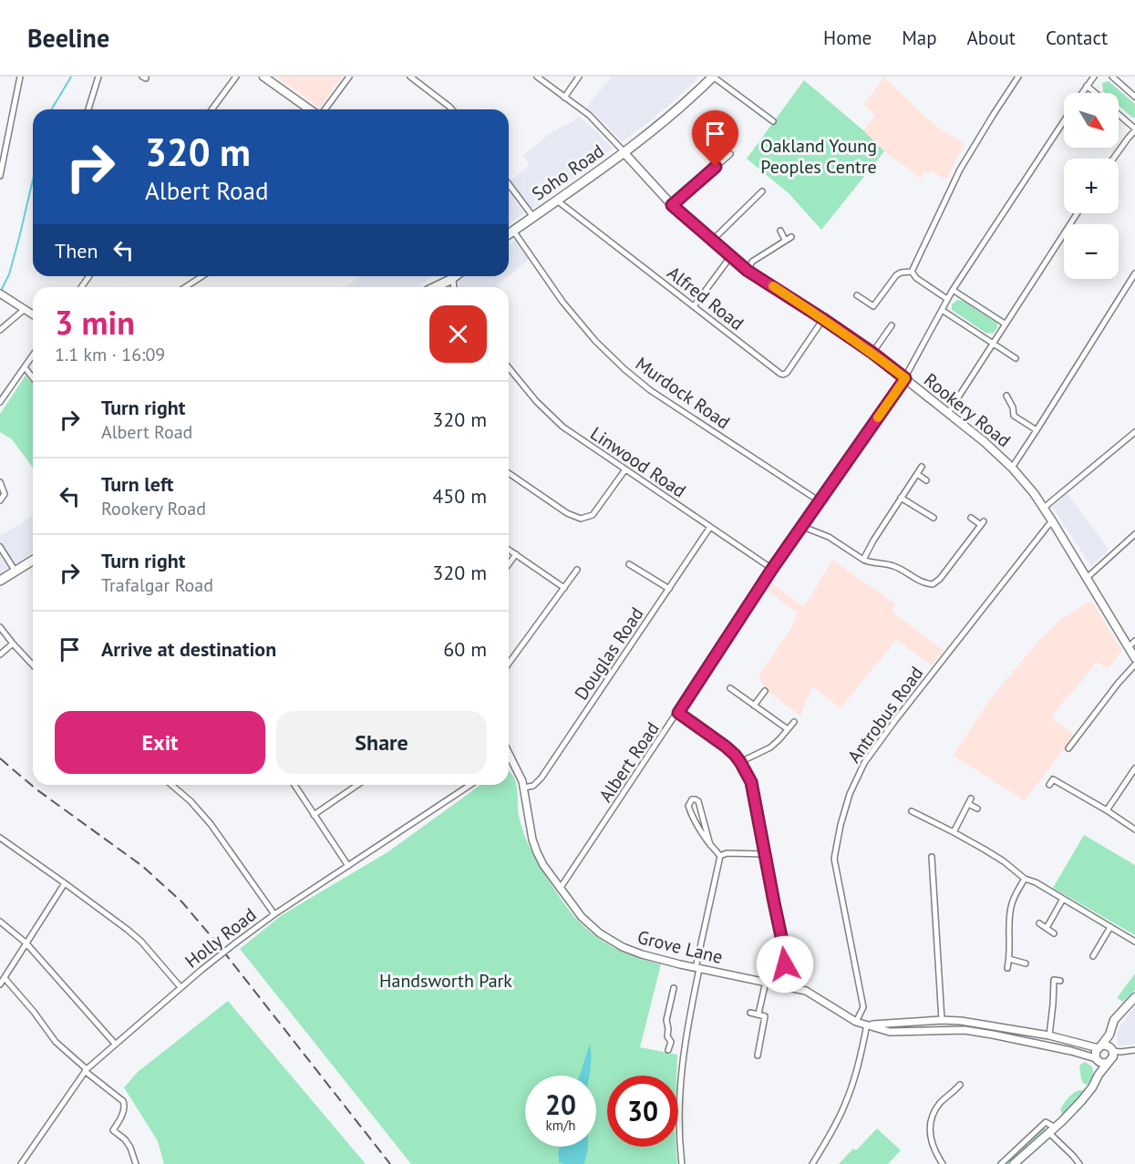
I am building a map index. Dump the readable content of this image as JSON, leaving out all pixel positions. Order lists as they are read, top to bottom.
{
  "streets": {
    "highway": ["Soho Road"],
    "main road": ["Rookery Road"],
    "street": [
      "Alfred Road",
      "Murdock Road",
      "Linwood Road",
      "Douglas Road",
      "Antrobus Road",
      "Albert Road",
      "Holly Road",
      "Grove Lane"
    ]
  },
  "crossings": [
    ["Soho Road", "Alfred Road"],
    ["Soho Road", "Murdock Road"],
    ["Soho Road", "Rookery Road"],
    ["Alfred Road", "Rookery Road"],
    ["Murdock Road", "Albert Road"],
    ["Rookery Road", "Antrobus Road"],
    ["Rookery Road", "Albert Road"],
    ["Linwood Road", "Douglas Road"],
    ["Linwood Road", "Albert Road"],
    ["Douglas Road", "Grove Lane"],
    ["Antrobus Road", "Grove Lane"],
    ["Albert Road", "Grove Lane"]
  ],
  "parks": ["Oakland Young Peoples Centre", "Handsworth Park"],
  "north": "bottom right",
  "page": {
    "header": "Beeline",
    "nav": [
      "Home",
      "Map",
      "About",
      "Contact"
    ],
    "map_buttons": ["+", "−"],
    "turn": ["320 m", "Albert Road"],
    "then": "Then",
    "heading": ["3 min", "1.1 km · 16:09"],
    "list": [
      {
        "name": "Turn right",
        "note": "Albert Road",
        "value": "320 m"
      },
      {
        "name": "Turn left",
        "note": "Rookery Road",
        "value": "450 m"
      },
      {
        "name": "Turn right",
        "note": "Trafalgar Road",
        "value": "320 m"
      },
      {
        "name": "Arrive at destination",
        "value": "60 m"
      }
    ],
    "buttons": ["Exit", "Share"],
    "speed": "20 km/h",
    "limit": "30"
  }
}
